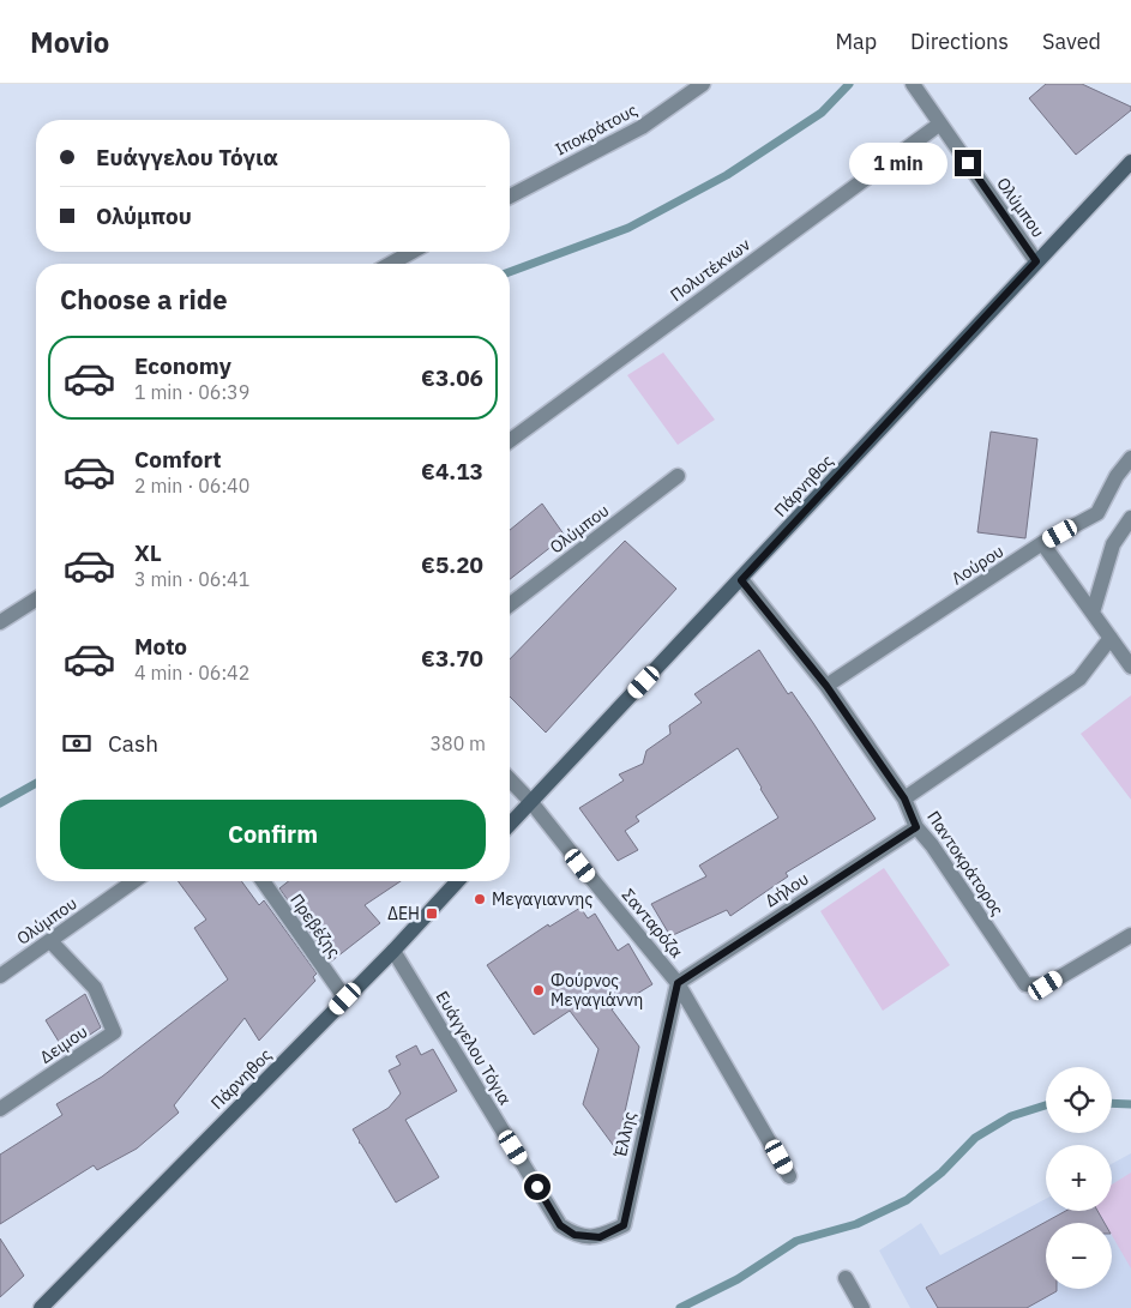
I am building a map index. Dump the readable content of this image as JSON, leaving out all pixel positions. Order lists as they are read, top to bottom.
{
  "streets": {
    "main road": ["Πάρνηθος"],
    "street": [
      "Ιποκράτους",
      "Ολύμπου",
      "Πολυτέκνων",
      "Λούρου",
      "Παντοκράτορος",
      "Δήλου",
      "Σανταρόζα",
      "Πρεβέζης",
      "Δειμου",
      "Ευάγγελου Τόγια",
      "Έλλης"
    ]
  },
  "crossings": [
    ["Ολύμπου", "Πολυτέκνων"],
    ["Ολύμπου", "Πάρνηθος"],
    ["Ολύμπου", "Δειμου"],
    ["Πάρνηθος", "Παντοκράτορος"],
    ["Πάρνηθος", "Σανταρόζα"],
    ["Πάρνηθος", "Πρεβέζης"],
    ["Πάρνηθος", "Ευάγγελου Τόγια"],
    ["Λούρου", "Παντοκράτορος"],
    ["Παντοκράτορος", "Δήλου"],
    ["Δήλου", "Σανταρόζα"],
    ["Δήλου", "Έλλης"],
    ["Σανταρόζα", "Έλλης"],
    ["Ευάγγελου Τόγια", "Έλλης"]
  ],
  "places": {
    "other": ["Μεγαγιαννης", "Φούρνος Μεγαγιάννη"],
    "transit": ["ΔΕΗ"]
  },
  "page": {
    "header": "Movio",
    "nav": ["Map", "Directions", "Saved"],
    "banner": ["Ευάγγελου Τόγια", "Ολύμπου"],
    "bubble": "1 min",
    "heading": "Choose a ride",
    "list": [
      {
        "name": "Economy",
        "note": "1 min · 06:39",
        "value": "€3.06"
      },
      {
        "name": "Comfort",
        "note": "2 min · 06:40",
        "value": "€4.13"
      },
      {
        "name": "XL",
        "note": "3 min · 06:41",
        "value": "€5.20"
      },
      {
        "name": "Moto",
        "note": "4 min · 06:42",
        "value": "€3.70"
      }
    ],
    "pay": ["Cash", "380 m"],
    "buttons": "Confirm",
    "map_buttons": ["+", "−"]
  }
}
